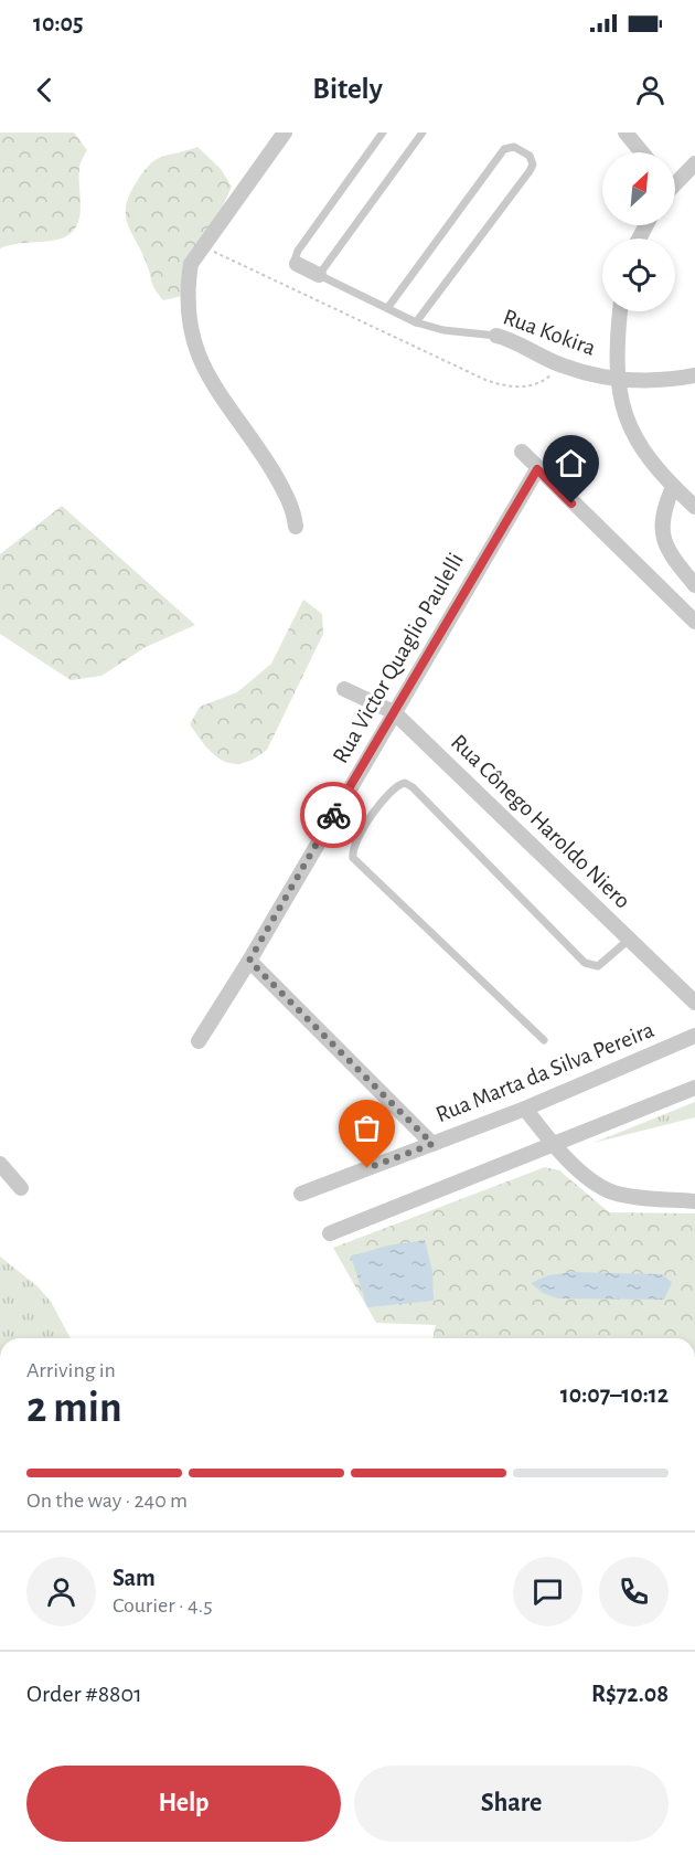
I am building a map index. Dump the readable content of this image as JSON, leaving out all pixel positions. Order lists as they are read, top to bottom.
{
  "streets": {
    "street": [
      "Rua Kokira",
      "Rua Victor Quaglio Paulelli",
      "Rua Cônego Haroldo Niero",
      "Rua Marta da Silva Pereira"
    ]
  },
  "crossings": [
    ["Rua Victor Quaglio Paulelli", "Rua Cônego Haroldo Niero"]
  ],
  "north": "top right",
  "page": {
    "status": "10:05",
    "header": "Bitely",
    "heading": ["2 min", "Arriving in", "10:07–10:12"],
    "panel": [
      "Sam",
      "Courier · 4.5",
      "Order #8801",
      "R$72.08"
    ],
    "bar": "On the way · 240 m",
    "buttons": ["Help", "Share"]
  }
}
